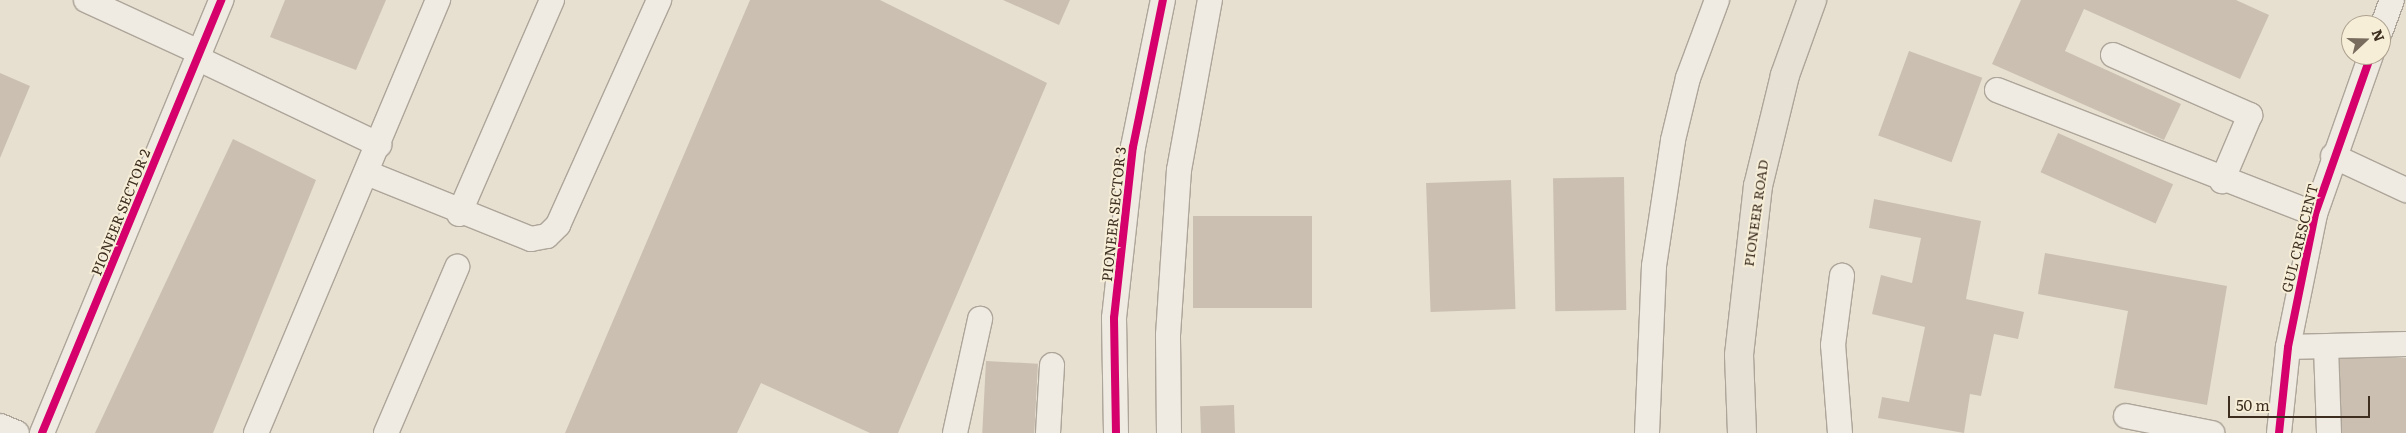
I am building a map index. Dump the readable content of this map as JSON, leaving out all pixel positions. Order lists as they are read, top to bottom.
{
  "streets": {
    "main road": ["PIONEER ROAD"],
    "street": ["PIONEER SECTOR 2", "PIONEER SECTOR 3", "GUL CRESCENT"]
  },
  "scale_bar": "50 m",
  "north": "right"
}
